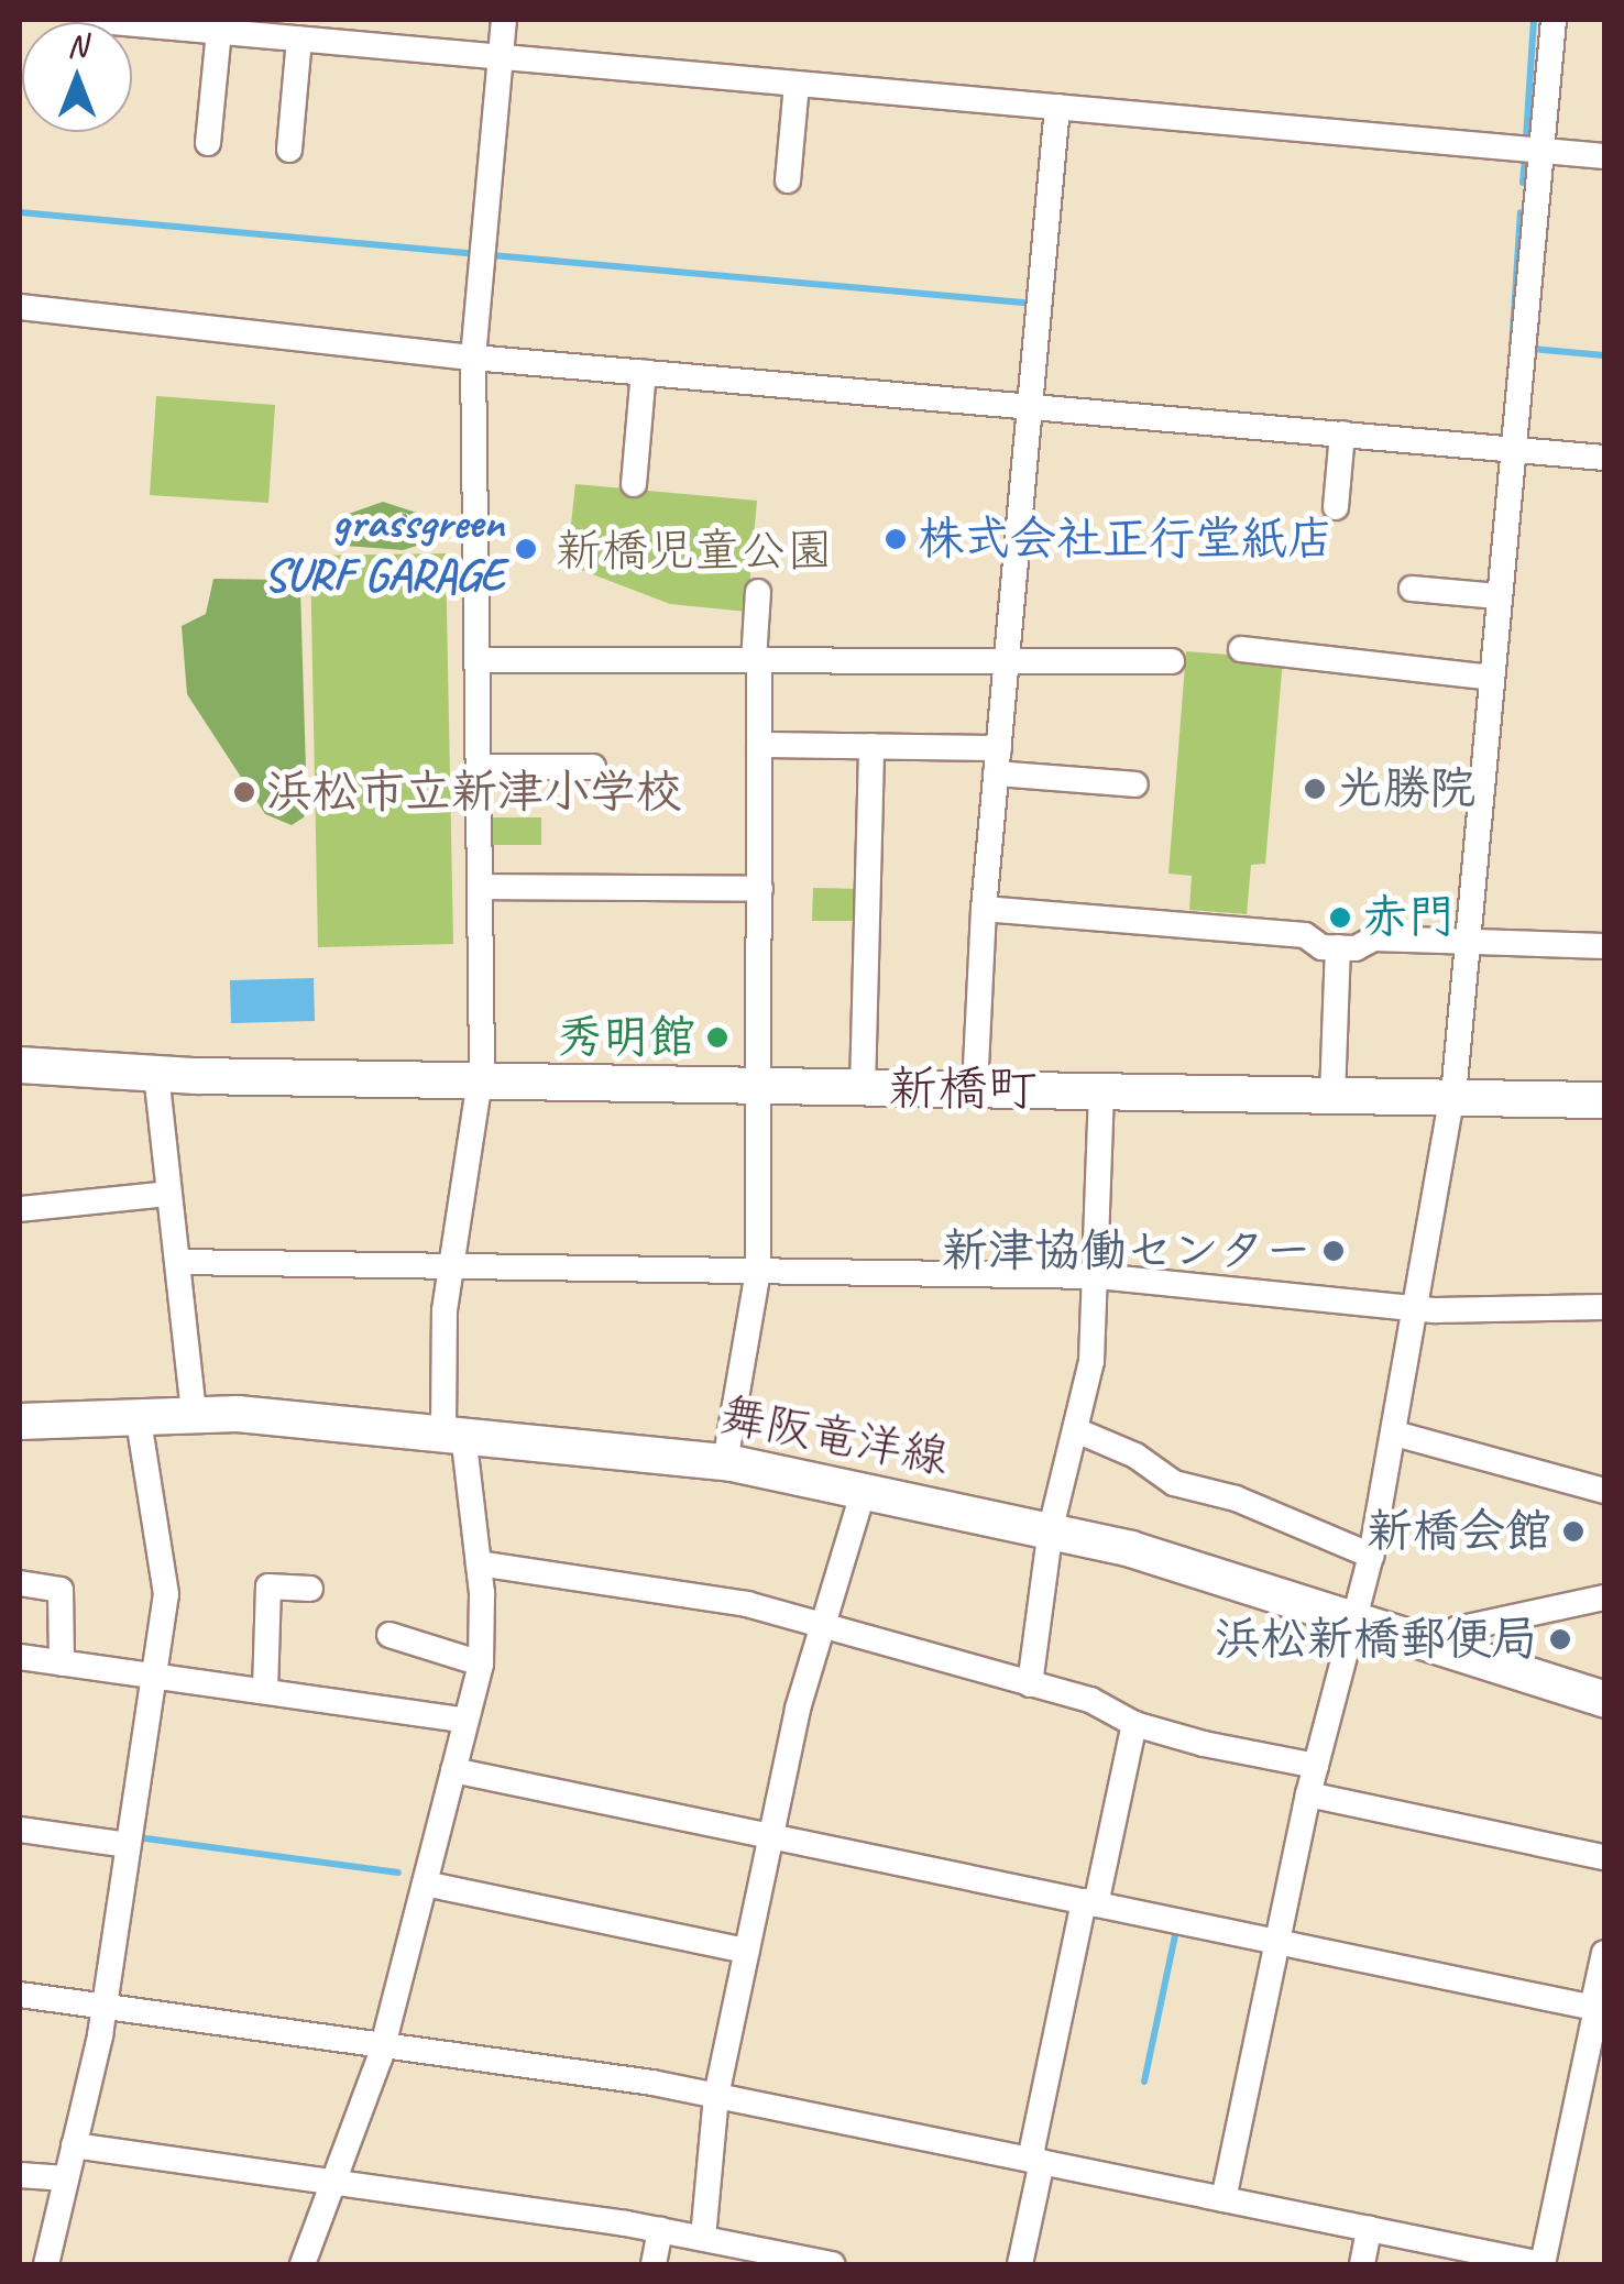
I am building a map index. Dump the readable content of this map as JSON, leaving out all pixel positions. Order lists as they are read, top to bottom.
{
  "streets": {
    "main road": ["舞阪竜洋線"]
  },
  "districts": ["新橋町"],
  "parks": ["新橋児童公園"],
  "places": [
    "株式会社正行堂紙店",
    "grassgreen SURF GARAGE",
    "光勝院",
    "浜松市立新津小学校",
    "赤門",
    "秀明館",
    "新津協働センター",
    "新橋会館",
    "浜松新橋郵便局"
  ],
  "north": "top"
}
